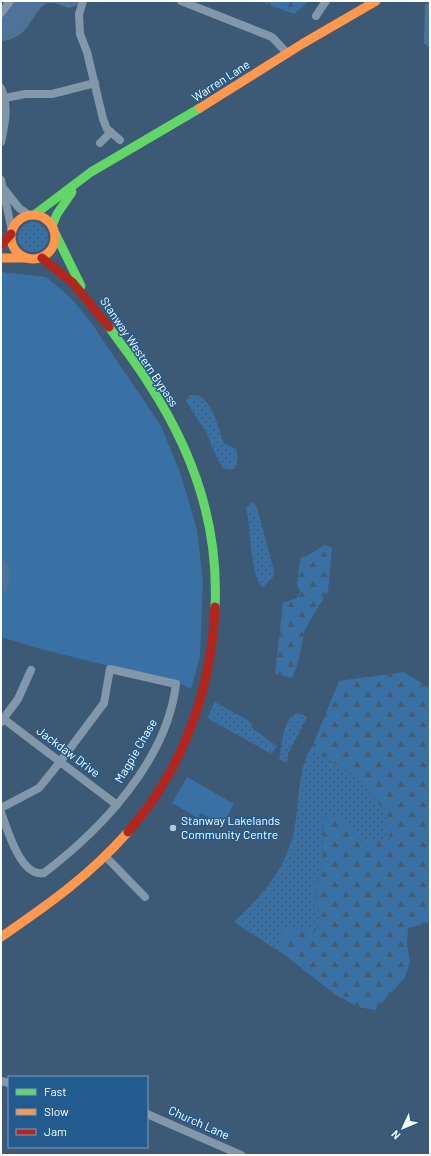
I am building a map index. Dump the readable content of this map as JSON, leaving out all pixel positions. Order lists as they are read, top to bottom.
{
  "streets": {
    "street": [
      "Warren Lane",
      "Stanway Western Bypass",
      "Magpie Chase",
      "Jackdaw Drive",
      "Church Lane"
    ]
  },
  "crossings": [
    ["Warren Lane", "Stanway Western Bypass"],
    ["Magpie Chase", "Jackdaw Drive"]
  ],
  "places": ["Stanway Lakelands Community Centre"],
  "legend": ["Fast", "Slow", "Jam"],
  "north": "bottom left"
}
